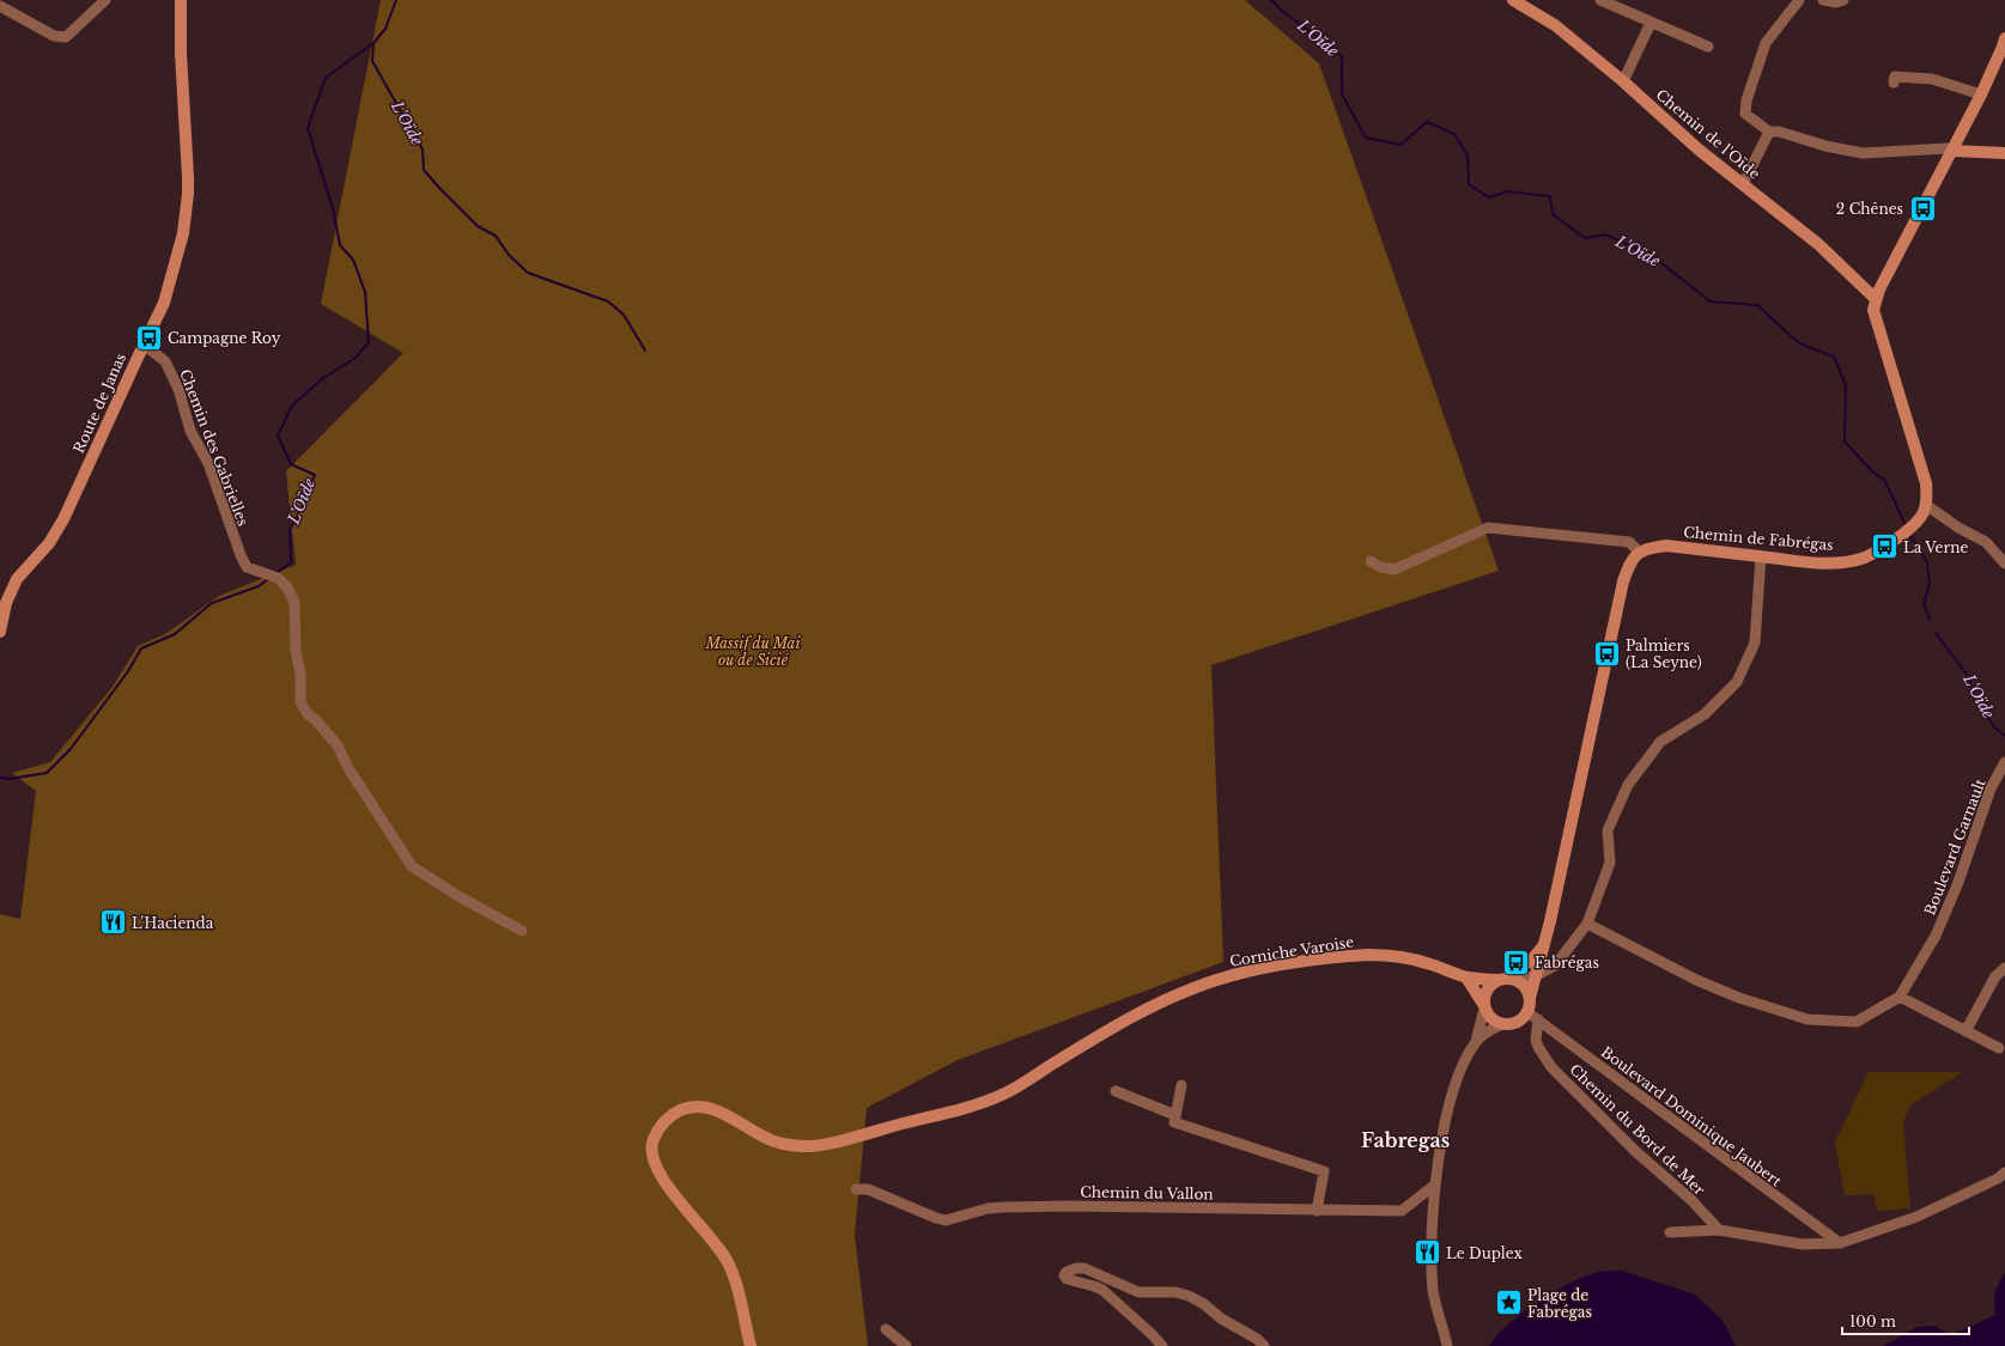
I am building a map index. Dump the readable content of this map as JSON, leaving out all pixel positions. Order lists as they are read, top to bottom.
{
  "streets": {
    "street": [
      "Chemin de l'Oïde",
      "Route de Janas",
      "Chemin des Gabrielles",
      "Chemin de Fabrégas",
      "Boulevard Garnault",
      "Corniche Varoise",
      "Boulevard Dominique Jaubert",
      "Chemin du Bord de Mer",
      "Chemin du Vallon"
    ]
  },
  "crossings": [
    ["Route de Janas", "Chemin des Gabrielles"],
    ["Corniche Varoise", "Boulevard Dominique Jaubert"],
    ["Boulevard Dominique Jaubert", "Chemin du Bord de Mer"]
  ],
  "districts": ["Fabregas"],
  "water": ["L'Oïde"],
  "parks": ["Massif du Mai ou de Sicié"],
  "places": {
    "bus stop": [
      "2 Chênes",
      "Campagne Roy",
      "La Verne",
      "Palmiers (La Seyne)",
      "Fabrégas"
    ],
    "restaurant": ["L'Hacienda", "Le Duplex"],
    "place": ["Plage de Fabrégas"]
  },
  "scale_bar": "100 m"
}
